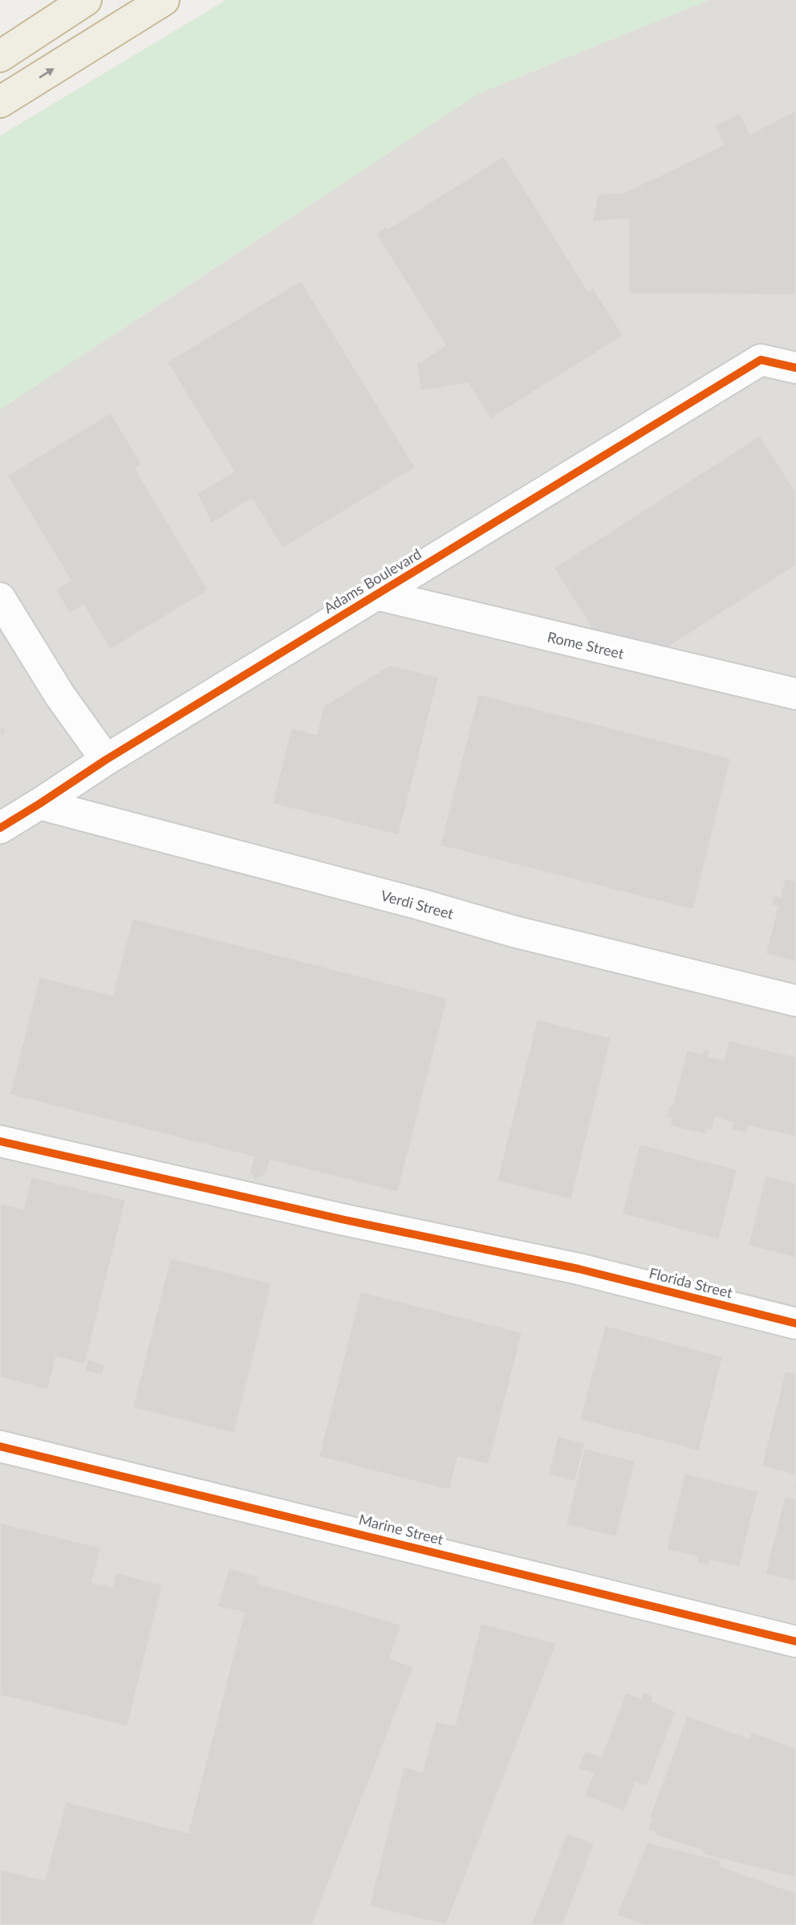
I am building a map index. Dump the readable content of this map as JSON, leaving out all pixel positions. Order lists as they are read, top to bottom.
{
  "streets": {
    "street": [
      "Adams Boulevard",
      "Rome Street",
      "Verdi Street",
      "Florida Street",
      "Marine Street"
    ]
  },
  "crossings": [
    ["Adams Boulevard", "Rome Street"],
    ["Adams Boulevard", "Verdi Street"]
  ]
}
